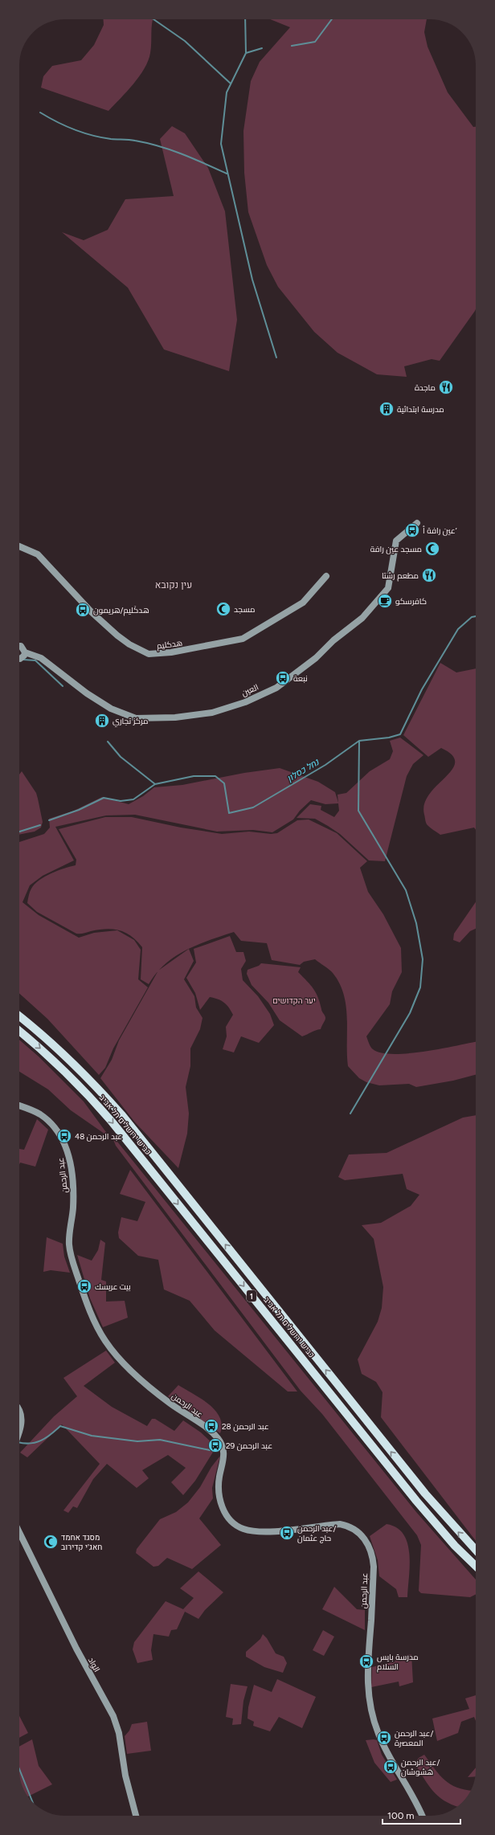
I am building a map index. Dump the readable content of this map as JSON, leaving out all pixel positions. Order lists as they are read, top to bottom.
{
  "streets": {
    "highway": ["כביש ירושלים תל אביב", "1"],
    "street": [
      "هدكليم",
      "العين",
      "عبد الرحمن",
      "الواد"
    ]
  },
  "districts": ["עין נקובא"],
  "water": ["נחל כסלון"],
  "parks": ["יער הקדושים"],
  "places": {
    "restaurant": ["ماجدة", "مطعم رشتا"],
    "building": ["مدرسة ابتدائية", "مركز تجاري"],
    "bus stop": [
      "عين رافة أ‘",
      "هدكَليم/هريمون",
      "نبعة",
      "عبد الرحمن 48",
      "بيت عربِسك",
      "عبد الرحمن 28",
      "عبد الرحمن 29",
      "عبد الرحمن/ حاج عثمان",
      "مدرسة بايس السلام",
      "عبد الرحمن/ المعصرة",
      "عبد الرحمن/ هَشوشان"
    ],
    "mosque": ["مسجد عين رافة", "مسجد", "מסגד אחמד חאג'י קדירוב"],
    "cafe": ["كافرسكو"]
  },
  "scale_bar": "100 m"
}
